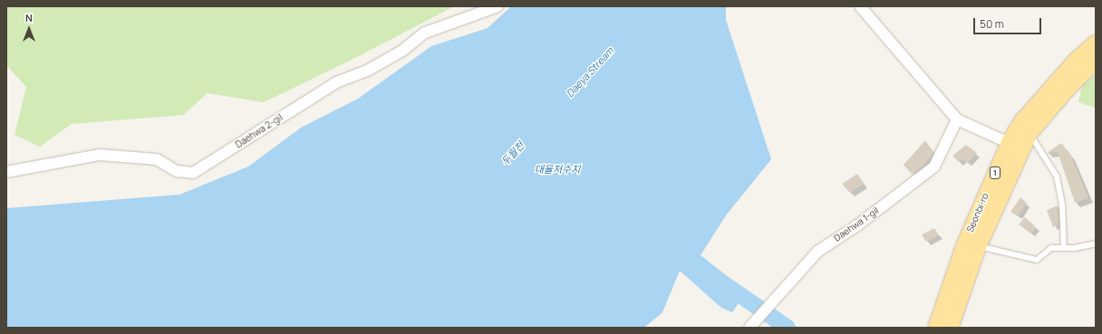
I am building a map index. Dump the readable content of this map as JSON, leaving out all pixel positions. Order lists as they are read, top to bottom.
{
  "streets": {
    "main road": ["1", "Seonbi-ro"],
    "street": ["Daehwa 2-gil", "Daehwa 1-gil"]
  },
  "water": ["Daeya Stream", "두월천", "대율저수지"],
  "scale_bar": "50 m",
  "north": "top"
}
